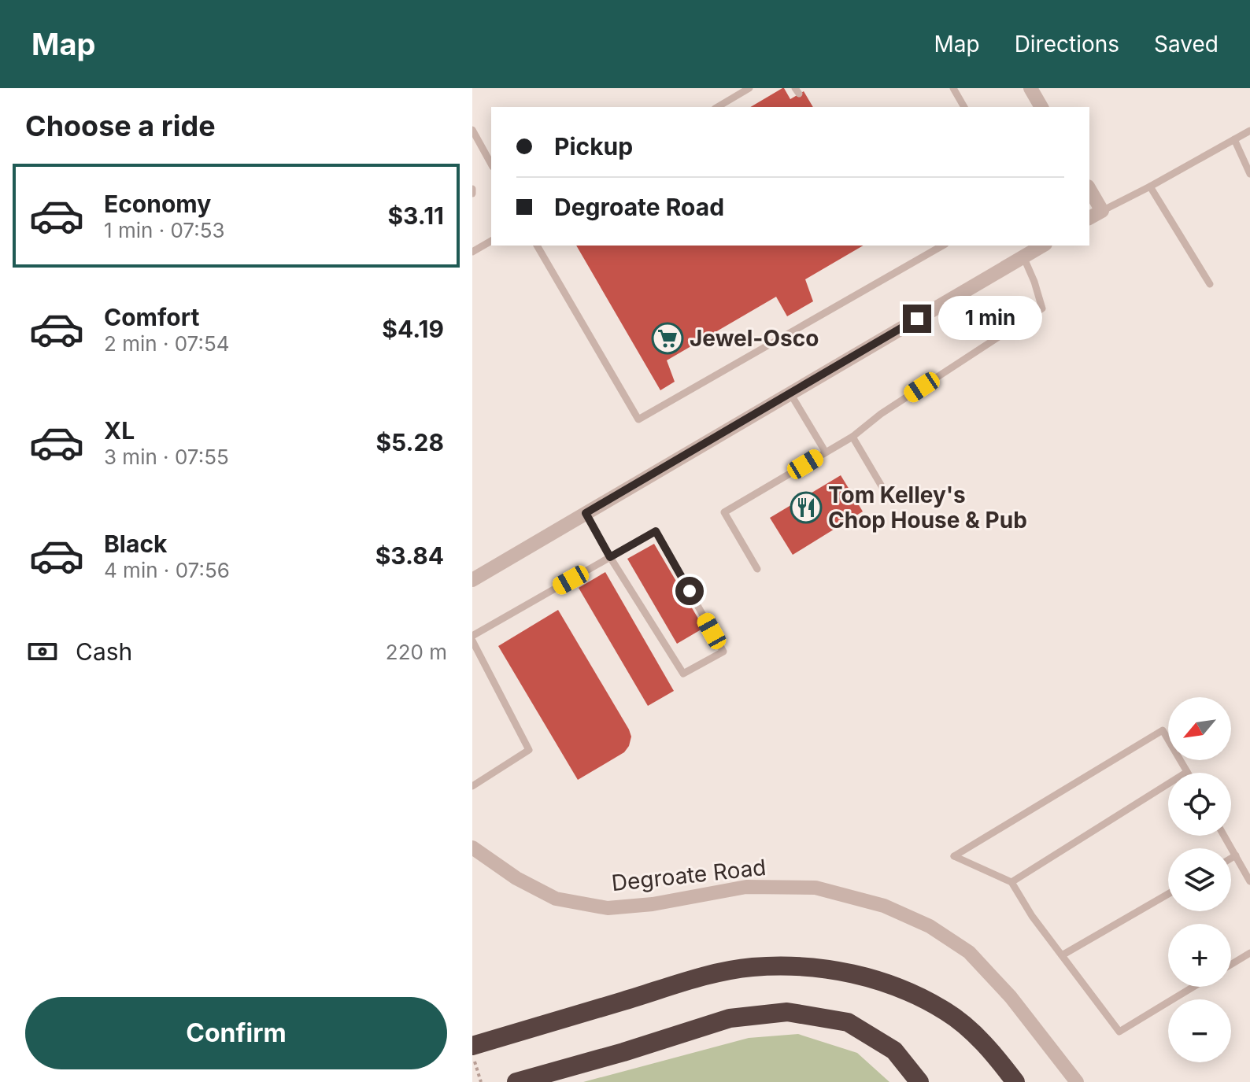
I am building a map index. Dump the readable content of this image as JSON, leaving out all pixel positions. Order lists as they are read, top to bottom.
{
  "streets": {
    "street": ["Degroate Road"]
  },
  "places": {
    "supermarket": ["Jewel-Osco"],
    "restaurant": ["Tom Kelley's Chop House & Pub"]
  },
  "north": "bottom left",
  "page": {
    "header": "Map",
    "nav": ["Map", "Directions", "Saved"],
    "heading": "Choose a ride",
    "banner": ["Pickup", "Degroate Road"],
    "list": [
      {
        "name": "Economy",
        "note": "1 min · 07:53",
        "value": "$3.11"
      },
      {
        "name": "Comfort",
        "note": "2 min · 07:54",
        "value": "$4.19"
      },
      {
        "name": "XL",
        "note": "3 min · 07:55",
        "value": "$5.28"
      },
      {
        "name": "Black",
        "note": "4 min · 07:56",
        "value": "$3.84"
      }
    ],
    "bubble": "1 min",
    "pay": ["Cash", "220 m"],
    "map_buttons": ["+", "−"],
    "buttons": "Confirm"
  }
}
